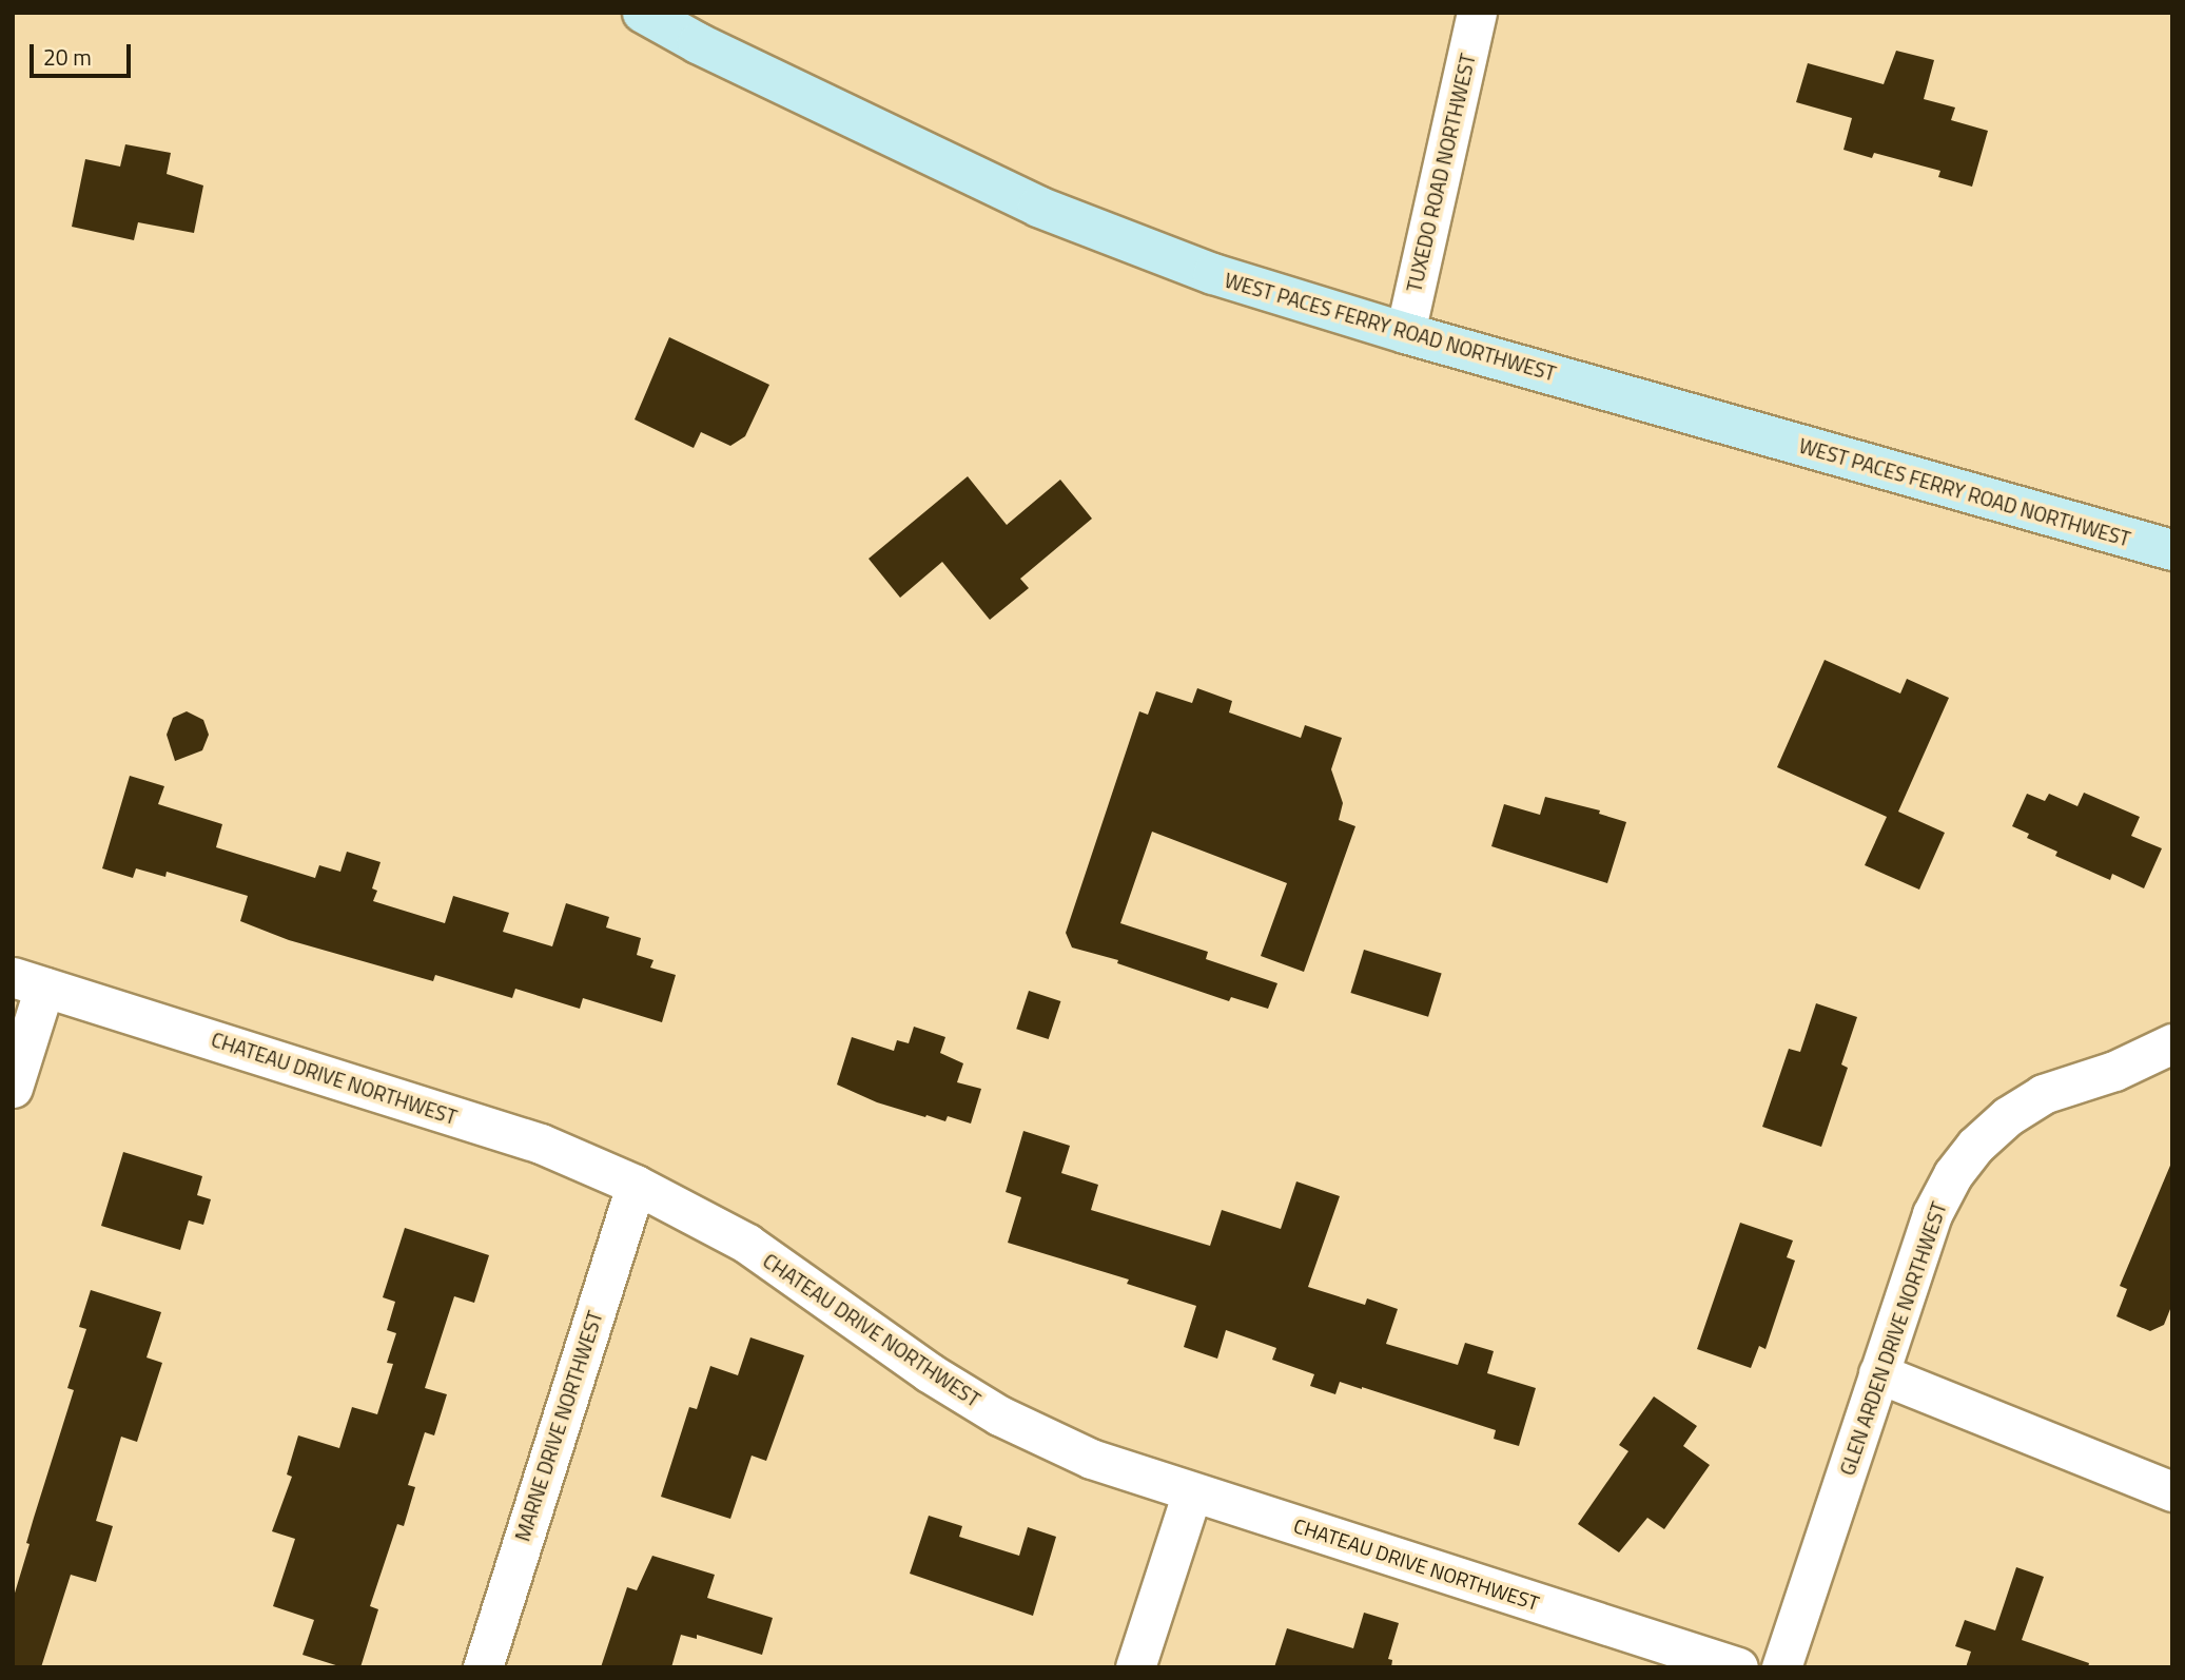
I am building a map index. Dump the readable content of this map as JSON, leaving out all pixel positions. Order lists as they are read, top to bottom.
{
  "streets": {
    "main road": ["WEST PACES FERRY ROAD NORTHWEST"],
    "street": [
      "TUXEDO ROAD NORTHWEST",
      "CHATEAU DRIVE NORTHWEST",
      "GLEN ARDEN DRIVE NORTHWEST",
      "MARNE DRIVE NORTHWEST"
    ]
  },
  "crossings": [
    ["TUXEDO ROAD NORTHWEST", "WEST PACES FERRY ROAD NORTHWEST"],
    ["CHATEAU DRIVE NORTHWEST", "MARNE DRIVE NORTHWEST"]
  ],
  "scale_bar": "20 m"
}
